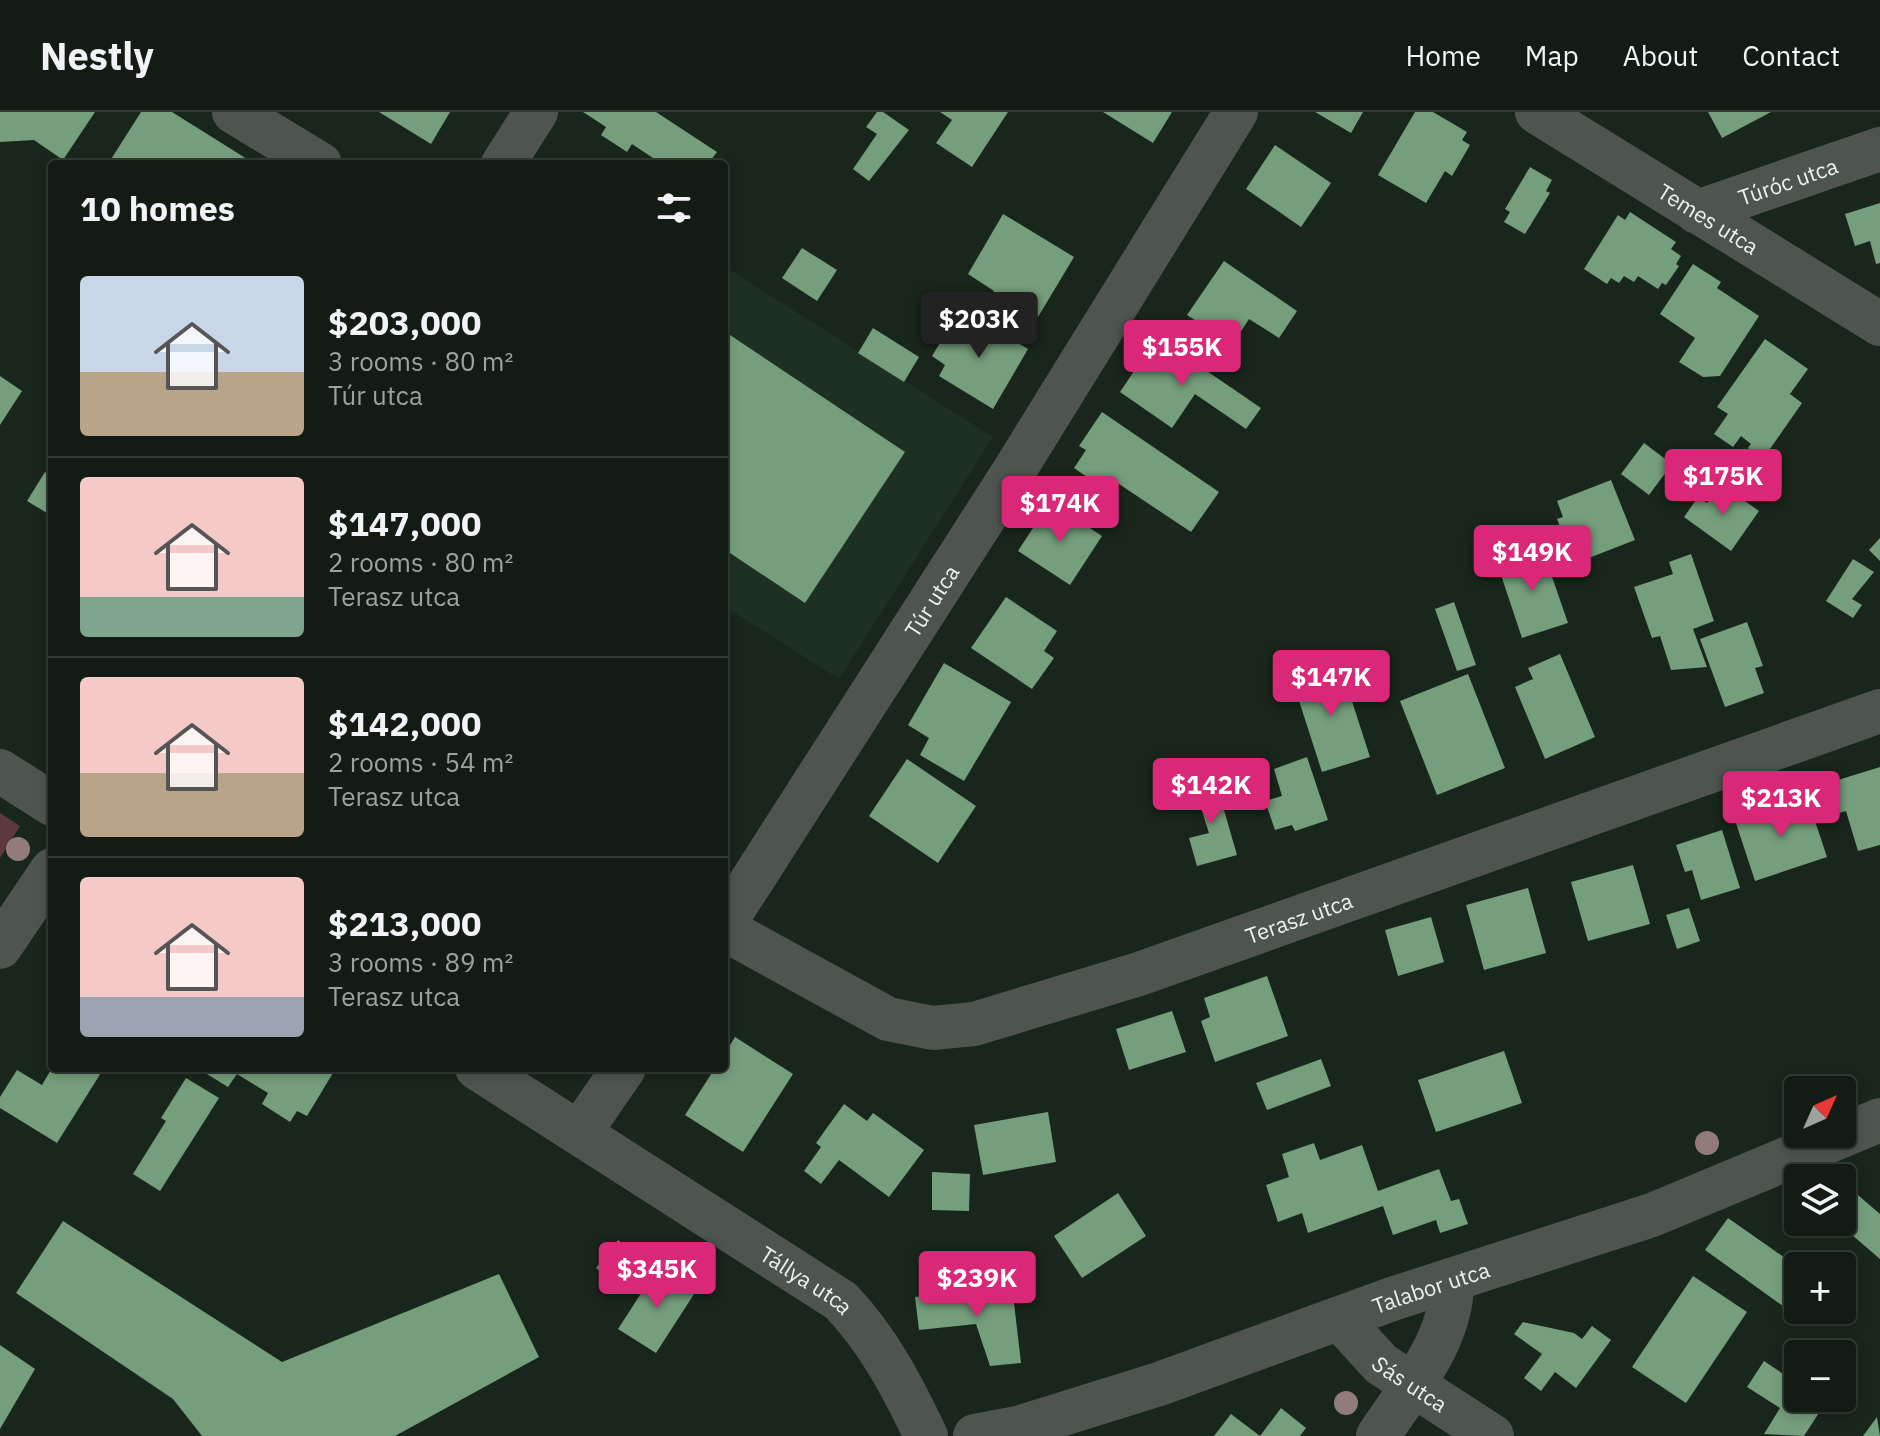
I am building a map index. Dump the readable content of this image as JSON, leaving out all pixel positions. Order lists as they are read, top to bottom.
{
  "streets": {
    "street": [
      "Túróc utca",
      "Temes utca",
      "Túr utca",
      "Terasz utca",
      "Tállya utca",
      "Talabor utca",
      "Sás utca"
    ]
  },
  "crossings": [
    ["Túróc utca", "Temes utca"],
    ["Talabor utca", "Sás utca"]
  ],
  "north": "top right",
  "page": {
    "header": "Nestly",
    "nav": [
      "Home",
      "Map",
      "About",
      "Contact"
    ],
    "heading": "10 homes",
    "list": [
      {
        "name": "$203,000",
        "note": "3 rooms · 80 m² · Túr utca"
      },
      {
        "name": "$147,000",
        "note": "2 rooms · 80 m² · Terasz utca"
      },
      {
        "name": "$142,000",
        "note": "2 rooms · 54 m² · Terasz utca"
      },
      {
        "name": "$213,000",
        "note": "3 rooms · 89 m² · Terasz utca"
      }
    ],
    "price": [
      "$203K",
      "$155K",
      "$175K",
      "$174K",
      "$149K",
      "$147K",
      "$142K",
      "$213K",
      "$345K",
      "$239K"
    ],
    "map_buttons": ["+", "−"]
  }
}
